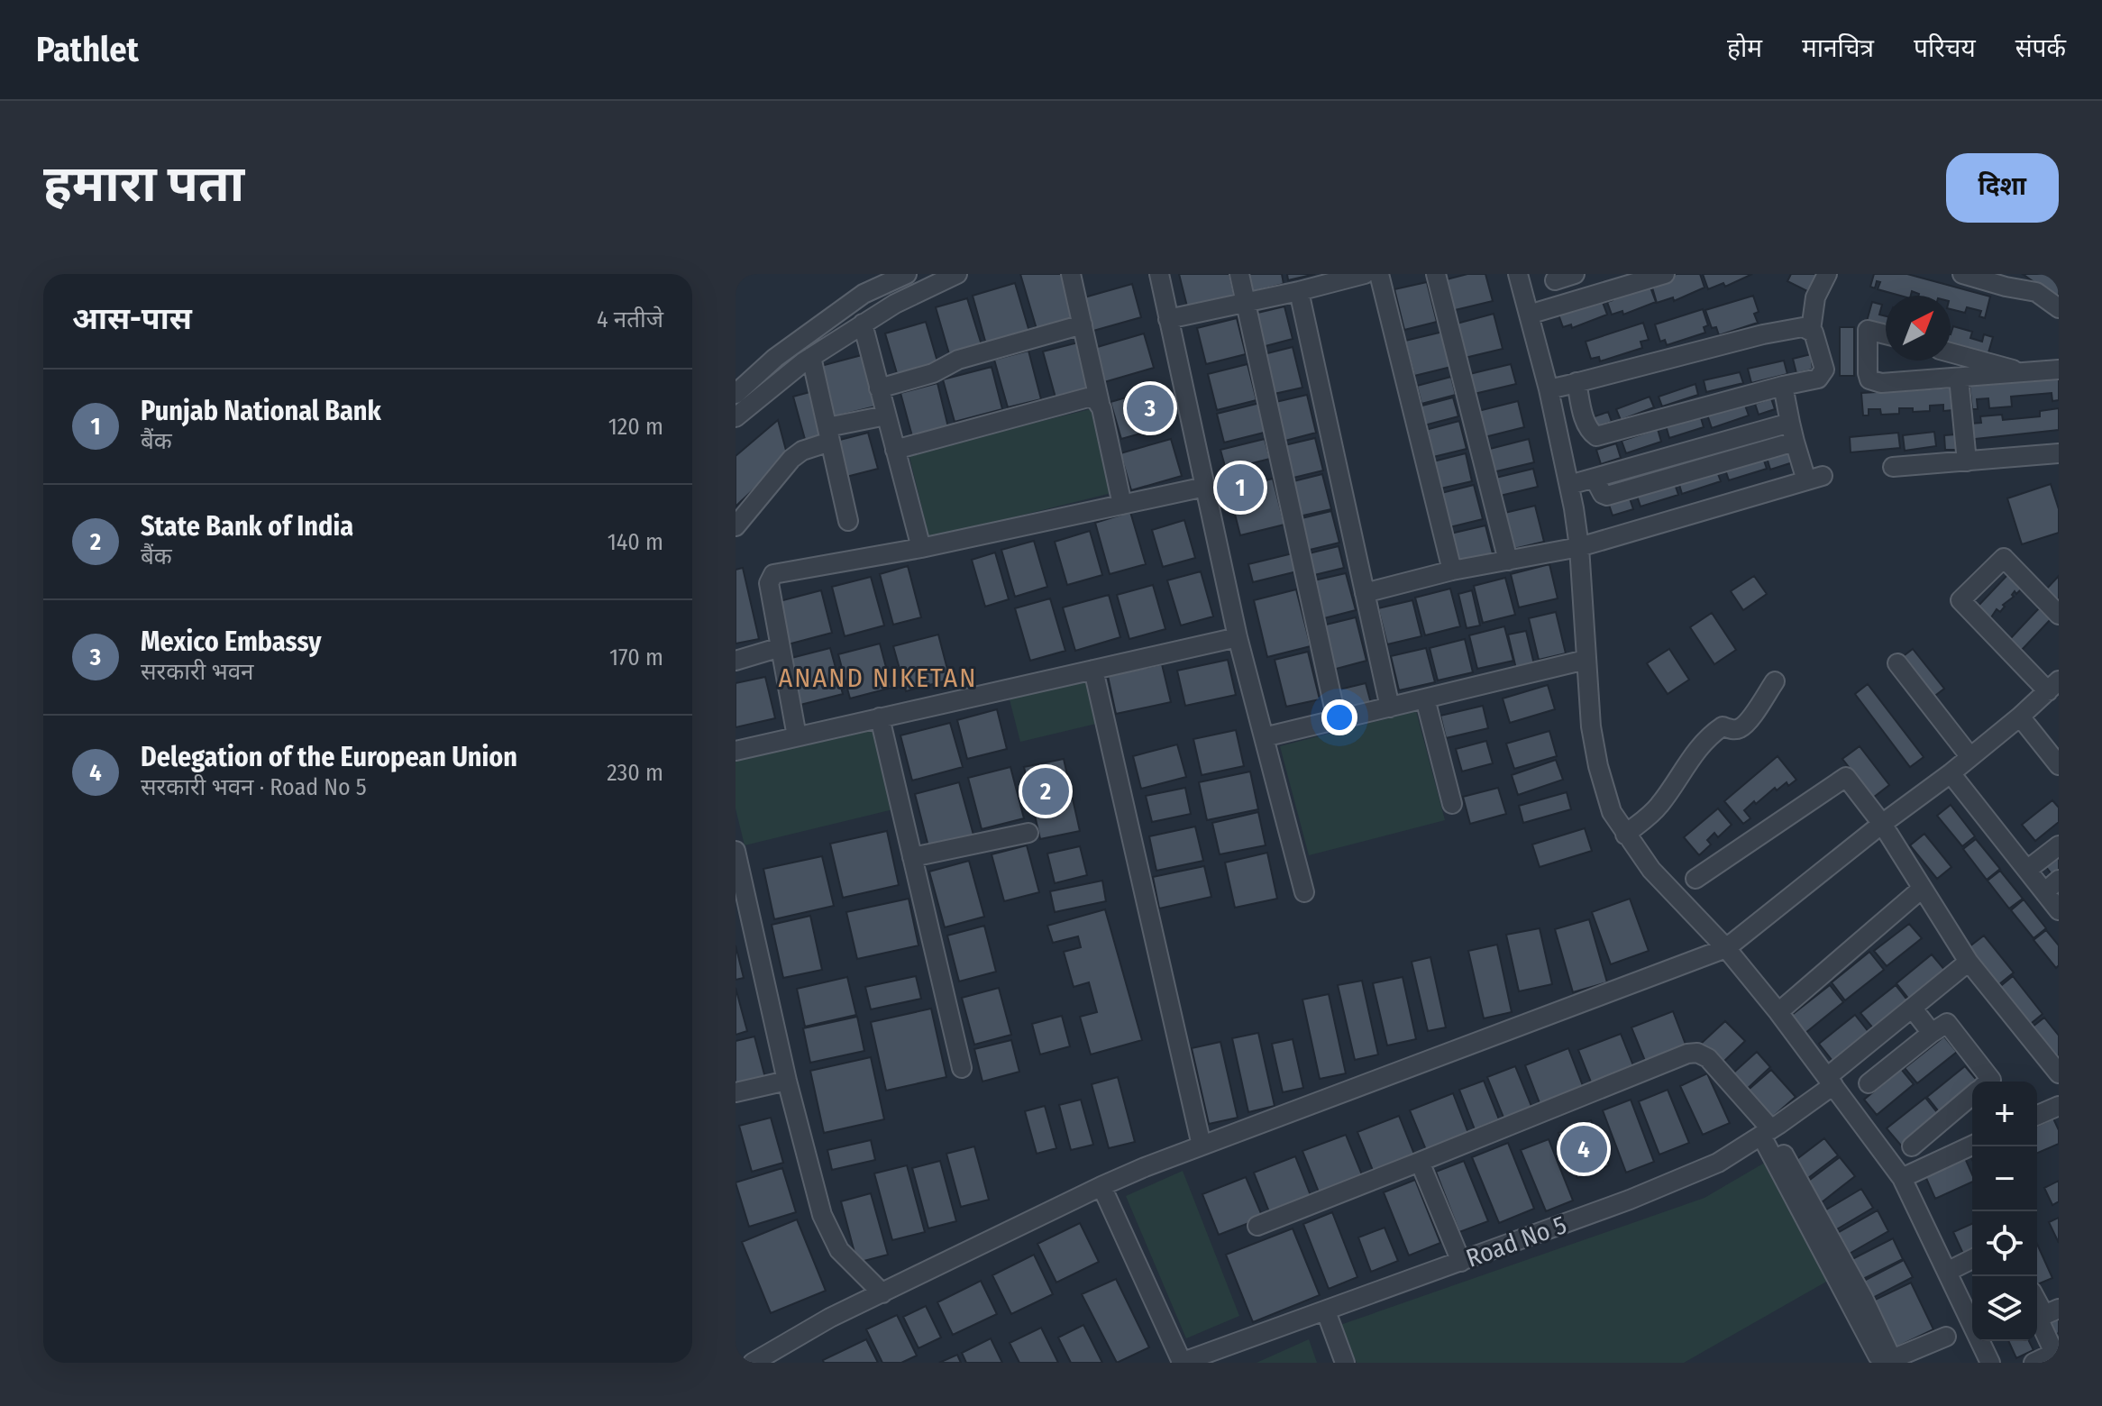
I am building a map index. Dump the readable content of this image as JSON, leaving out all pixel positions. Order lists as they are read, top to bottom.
{
  "streets": {
    "street": ["Road No 5"]
  },
  "districts": ["ANAND NIKETAN"],
  "north": "top right",
  "page": {
    "header": "Pathlet",
    "nav": [
      "होम",
      "मानचित्र",
      "परिचय",
      "संपर्क"
    ],
    "buttons": "दिशा",
    "title": "हमारा पता",
    "heading": ["आस-पास", "4 नतीजे"],
    "list": [
      {
        "mark": "1",
        "name": "Punjab National Bank",
        "note": "बैंक",
        "value": "120 m"
      },
      {
        "mark": "2",
        "name": "State Bank of India",
        "note": "बैंक",
        "value": "140 m"
      },
      {
        "mark": "3",
        "name": "Mexico Embassy",
        "note": "सरकारी भवन",
        "value": "170 m"
      },
      {
        "mark": "4",
        "name": "Delegation of the European Union",
        "note": "सरकारी भवन · Road No 5",
        "value": "230 m"
      }
    ],
    "pins": [
      "3",
      "1",
      "2",
      "4"
    ],
    "map_buttons": ["+", "−"]
  }
}
